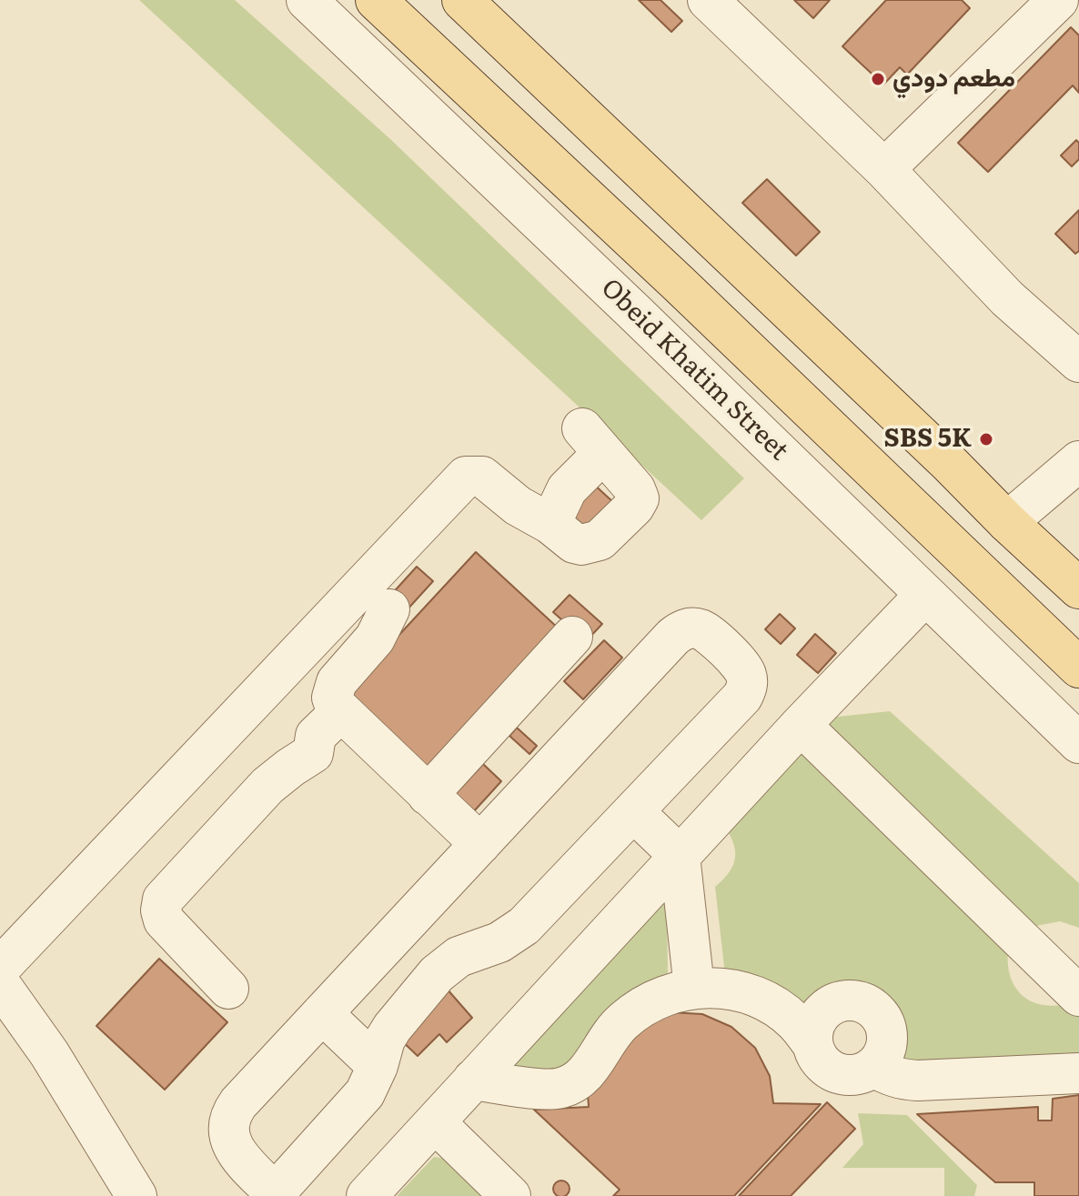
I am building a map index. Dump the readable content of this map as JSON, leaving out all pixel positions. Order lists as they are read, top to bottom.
{
  "streets": {
    "main road": ["Obeid Khatim Street"]
  },
  "places": ["مطعم دودي", "SBS 5K"]
}
